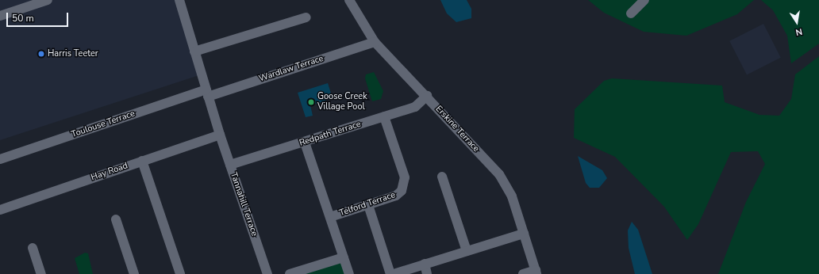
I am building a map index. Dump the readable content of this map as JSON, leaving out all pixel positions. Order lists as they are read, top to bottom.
{
  "streets": {
    "street": [
      "Wardlaw Terrace",
      "Toulouse Terrace",
      "Erskine Terrace",
      "Redpath Terrace",
      "Hay Road",
      "Tannahill Terrace",
      "Telford Terrace"
    ]
  },
  "crossings": [
    ["Wardlaw Terrace", "Toulouse Terrace"],
    ["Wardlaw Terrace", "Erskine Terrace"],
    ["Wardlaw Terrace", "Tannahill Terrace"],
    ["Toulouse Terrace", "Tannahill Terrace"],
    ["Erskine Terrace", "Redpath Terrace"],
    ["Redpath Terrace", "Tannahill Terrace"],
    ["Redpath Terrace", "Telford Terrace"],
    ["Hay Road", "Tannahill Terrace"]
  ],
  "places": ["Harris Teeter", "Goose Creek Village Pool"],
  "scale_bar": "50 m",
  "north": "bottom"
}
